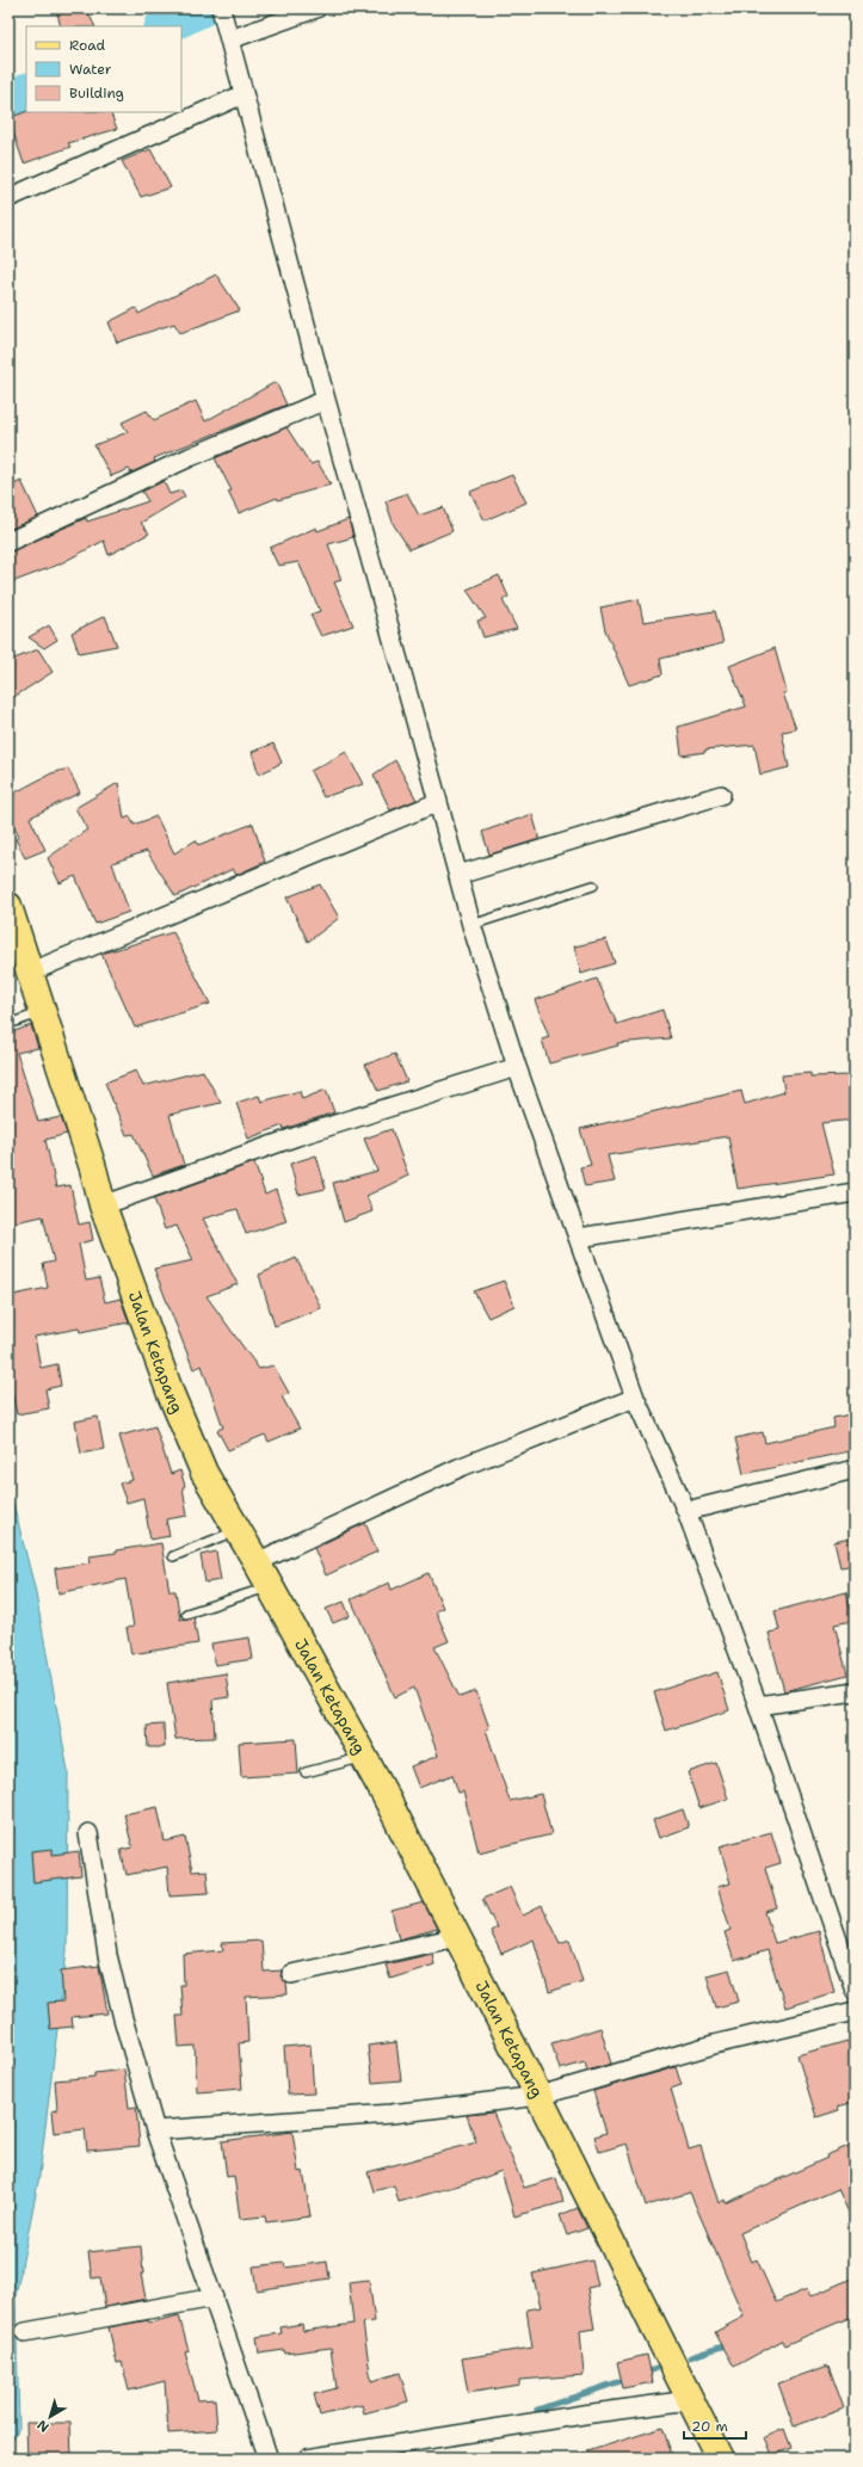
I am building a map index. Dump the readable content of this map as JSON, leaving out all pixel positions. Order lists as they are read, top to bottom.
{
  "streets": {
    "main road": ["Jalan Ketapang"]
  },
  "legend": ["Road", "Water", "Building"],
  "scale_bar": "20 m",
  "north": "bottom left"
}
